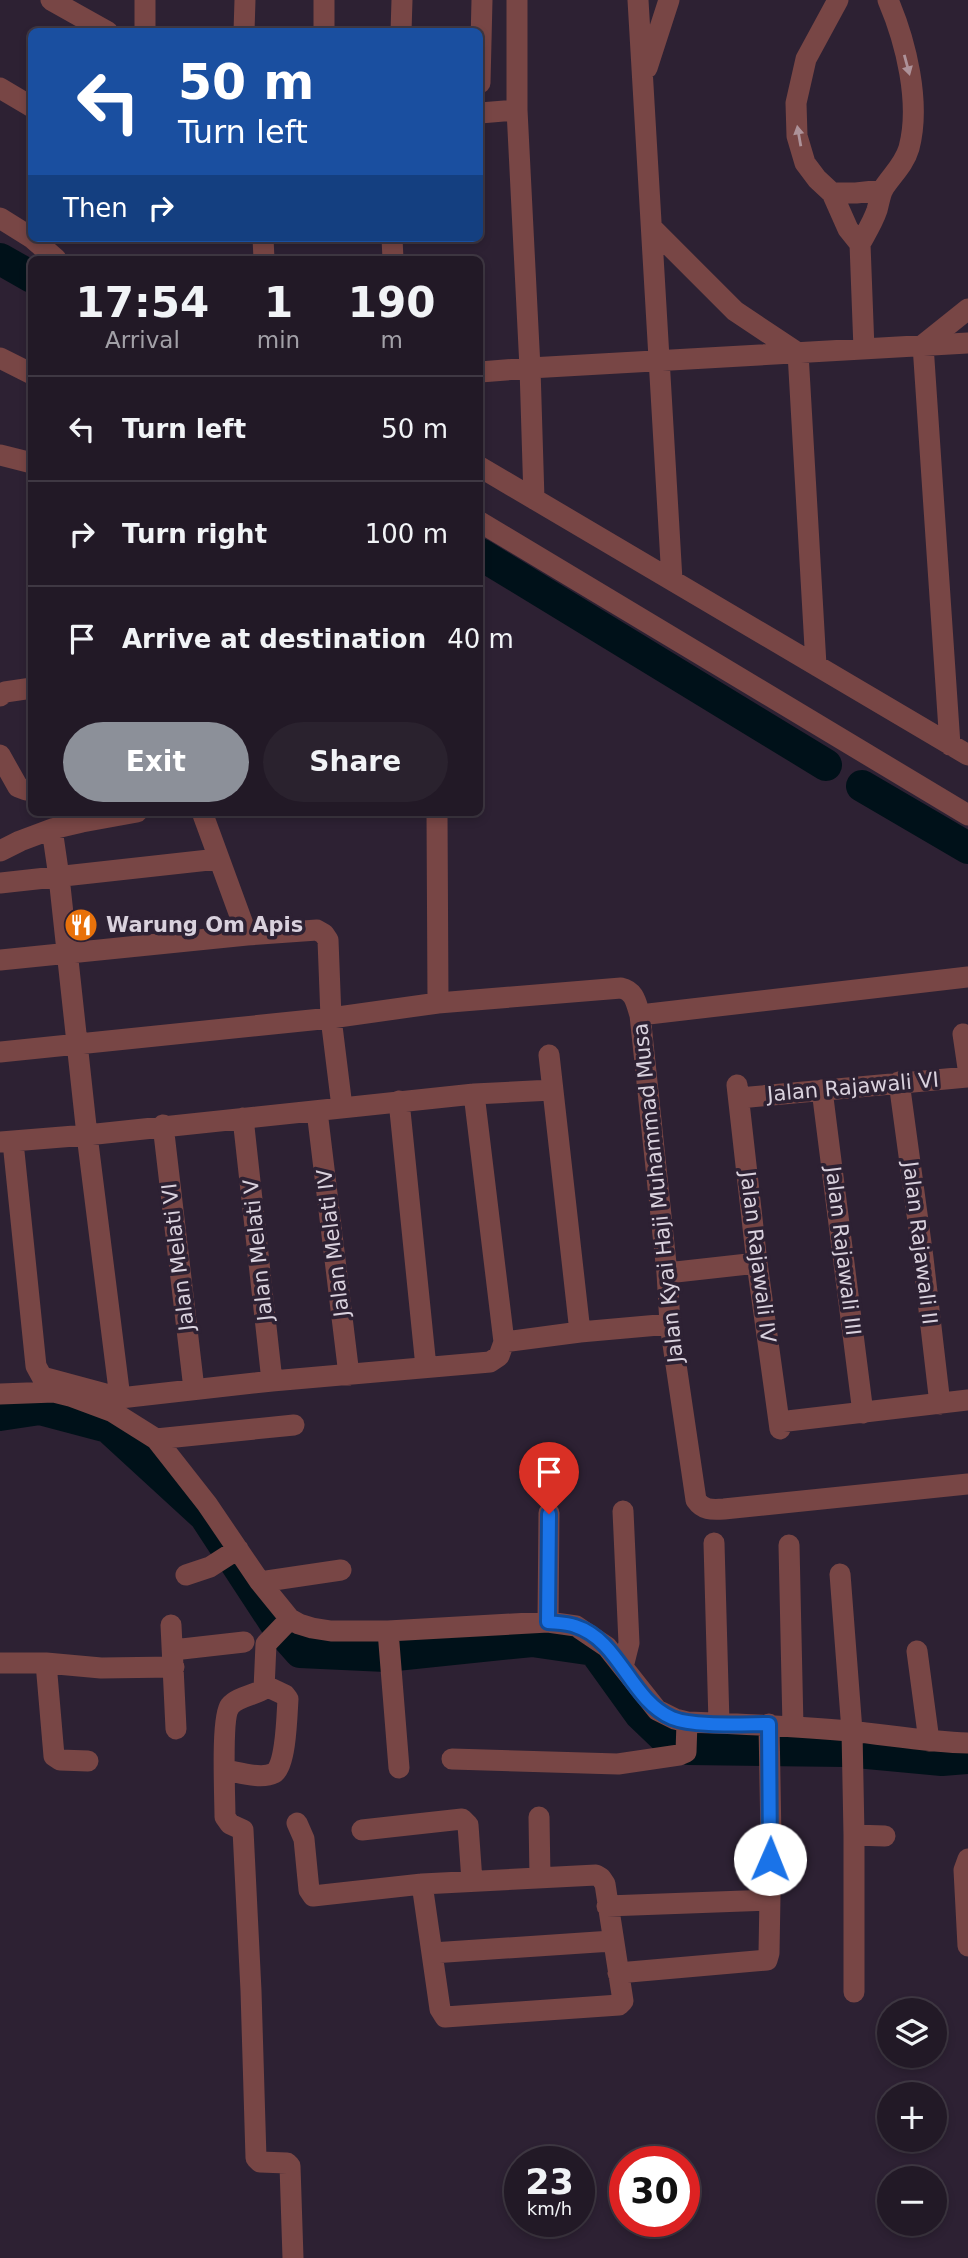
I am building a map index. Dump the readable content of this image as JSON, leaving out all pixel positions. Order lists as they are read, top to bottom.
{
  "streets": {
    "street": [
      "Jalan Rajawali VI",
      "Jalan Kyai Haji Muhammad Musa",
      "Jalan Melati IV",
      "Jalan Rajawali II",
      "Jalan Melati V",
      "Jalan Rajawali III",
      "Jalan Melati VI",
      "Jalan Rajawali IV"
    ]
  },
  "crossings": [
    ["Jalan Rajawali VI", "Jalan Rajawali II"],
    ["Jalan Rajawali VI", "Jalan Rajawali III"],
    ["Jalan Rajawali VI", "Jalan Rajawali IV"],
    ["Jalan Rajawali III", "Jalan Rajawali IV"]
  ],
  "places": {
    "restaurant": ["Warung Om Apis"]
  },
  "page": {
    "turn": ["50 m", "Turn left"],
    "then": "Then",
    "eta": [
      "17:54",
      "Arrival",
      "1",
      "min",
      "190",
      "m"
    ],
    "list": [
      {
        "name": "Turn left",
        "value": "50 m"
      },
      {
        "name": "Turn right",
        "value": "100 m"
      },
      {
        "name": "Arrive at destination",
        "value": "40 m"
      }
    ],
    "buttons": ["Exit", "Share"],
    "map_buttons": ["+", "−"],
    "speed": "23 km/h",
    "limit": "30"
  }
}
